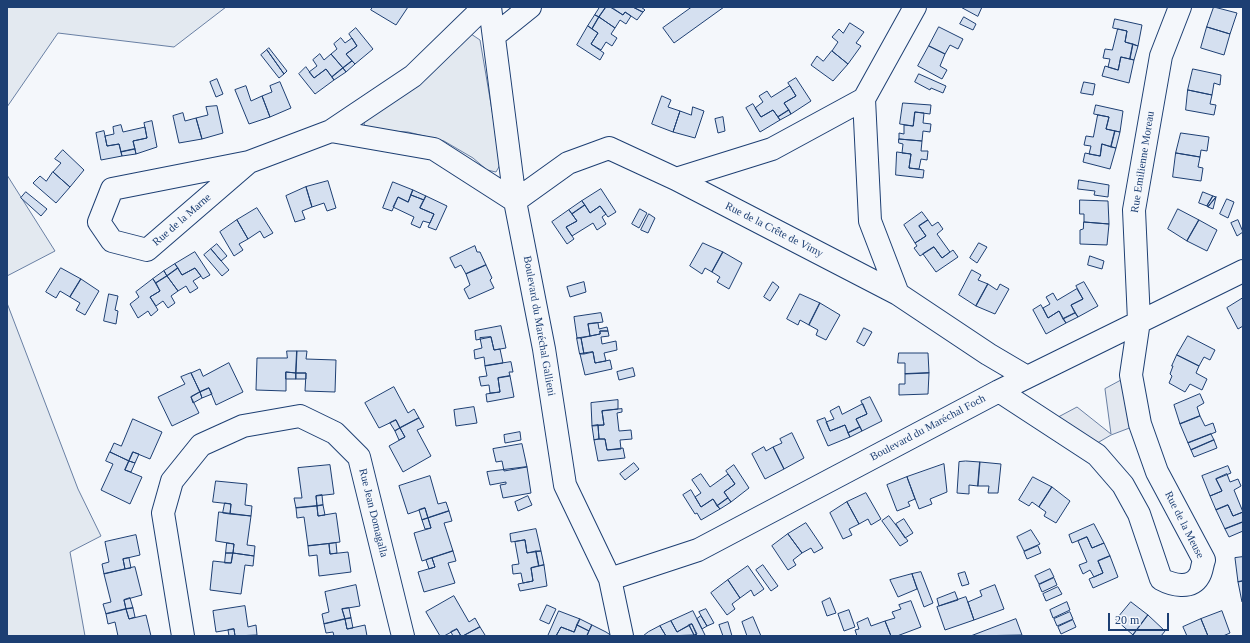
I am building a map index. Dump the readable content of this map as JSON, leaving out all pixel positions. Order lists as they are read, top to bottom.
{
  "streets": {
    "street": [
      "Rue Emilienne Moreau",
      "Rue de la Marne",
      "Rue de la Crête de Vimy",
      "Boulevard du Maréchal Gallieni",
      "Boulevard du Maréchal Foch",
      "Rue Jean Domagalla",
      "Rue de la Meuse"
    ]
  },
  "crossings": [
    ["Rue Emilienne Moreau", "Boulevard du Maréchal Foch"],
    ["Rue Emilienne Moreau", "Rue de la Meuse"],
    ["Rue de la Crête de Vimy", "Boulevard du Maréchal Gallieni"],
    ["Rue de la Crête de Vimy", "Boulevard du Maréchal Foch"],
    ["Boulevard du Maréchal Gallieni", "Boulevard du Maréchal Foch"],
    ["Boulevard du Maréchal Foch", "Rue de la Meuse"]
  ],
  "scale_bar": "20 m"
}
